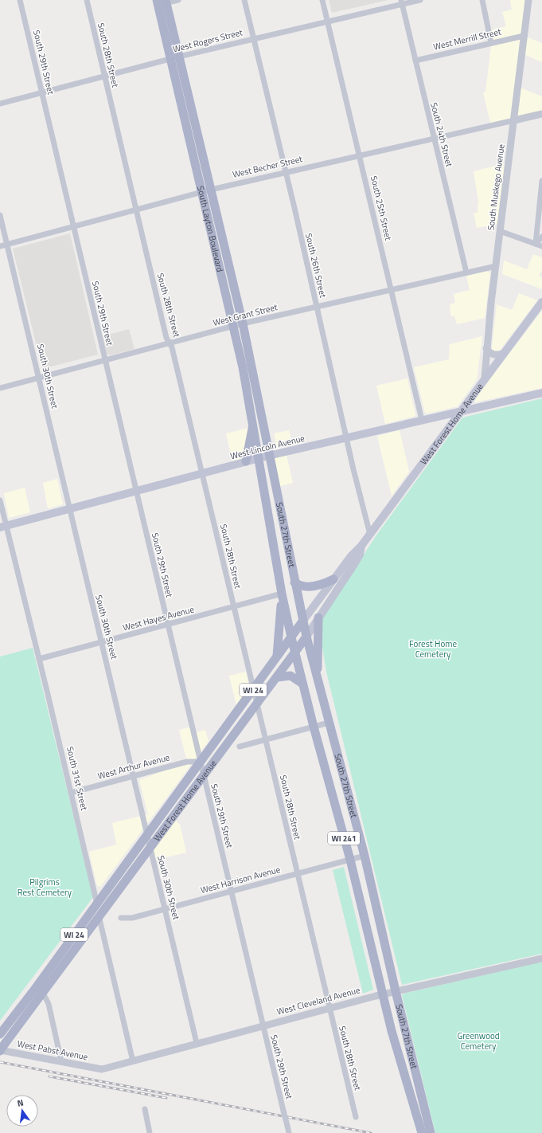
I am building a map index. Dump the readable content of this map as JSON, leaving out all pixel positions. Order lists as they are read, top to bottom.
{
  "streets": {
    "main road": [
      "South Layton Boulevard",
      "West Forest Home Avenue",
      "West Lincoln Avenue",
      "South 27th Street",
      "WI 24",
      "WI 241"
    ],
    "street": [
      "West Merrill Street",
      "West Rogers Street",
      "South 28th Street",
      "South 29th Street",
      "South 24th Street",
      "West Becher Street",
      "South Muskego Avenue",
      "South 25th Street",
      "South 26th Street",
      "West Grant Street",
      "South 30th Street",
      "West Hayes Avenue",
      "West Arthur Avenue",
      "South 31st Street",
      "West Harrison Avenue",
      "West Cleveland Avenue",
      "West Pabst Avenue"
    ]
  },
  "crossings": [
    ["West Merrill Street", "South 24th Street"],
    ["West Merrill Street", "South Muskego Avenue"],
    ["West Rogers Street", "South 28th Street"],
    ["West Rogers Street", "South 29th Street"],
    ["West Rogers Street", "South 24th Street"],
    ["West Rogers Street", "South 25th Street"],
    ["West Rogers Street", "South Layton Boulevard"],
    ["West Rogers Street", "South 26th Street"],
    ["South 28th Street", "West Becher Street"],
    ["South 28th Street", "West Grant Street"],
    ["South 28th Street", "West Forest Home Avenue"],
    ["South 28th Street", "West Lincoln Avenue"],
    ["South 28th Street", "West Hayes Avenue"],
    ["South 28th Street", "West Harrison Avenue"],
    ["South 28th Street", "West Cleveland Avenue"],
    ["South 29th Street", "West Becher Street"],
    ["South 29th Street", "West Grant Street"],
    ["South 29th Street", "West Forest Home Avenue"],
    ["South 29th Street", "West Lincoln Avenue"],
    ["South 29th Street", "West Hayes Avenue"],
    ["South 29th Street", "West Arthur Avenue"],
    ["South 29th Street", "West Harrison Avenue"],
    ["South 29th Street", "West Cleveland Avenue"],
    ["South 24th Street", "West Becher Street"],
    ["South 24th Street", "West Grant Street"],
    ["West Becher Street", "South Muskego Avenue"],
    ["West Becher Street", "South 25th Street"],
    ["West Becher Street", "South Layton Boulevard"],
    ["West Becher Street", "South 26th Street"],
    ["West Becher Street", "South 30th Street"],
    ["South Muskego Avenue", "West Grant Street"],
    ["South Muskego Avenue", "West Forest Home Avenue"],
    ["South 25th Street", "West Grant Street"],
    ["South 25th Street", "West Lincoln Avenue"],
    ["South Layton Boulevard", "West Grant Street"],
    ["South Layton Boulevard", "West Lincoln Avenue"],
    ["South Layton Boulevard", "South 27th Street"],
    ["South 26th Street", "West Grant Street"],
    ["South 26th Street", "West Forest Home Avenue"],
    ["South 26th Street", "West Lincoln Avenue"],
    ["West Grant Street", "South 30th Street"],
    ["South 30th Street", "West Forest Home Avenue"],
    ["South 30th Street", "West Lincoln Avenue"],
    ["South 30th Street", "West Hayes Avenue"],
    ["South 30th Street", "West Arthur Avenue"],
    ["South 30th Street", "West Harrison Avenue"],
    ["South 30th Street", "West Cleveland Avenue"],
    ["West Forest Home Avenue", "West Lincoln Avenue"],
    ["West Forest Home Avenue", "South 27th Street"],
    ["West Forest Home Avenue", "West Arthur Avenue"],
    ["West Forest Home Avenue", "South 31st Street"],
    ["West Forest Home Avenue", "West Pabst Avenue"],
    ["West Lincoln Avenue", "South 27th Street"],
    ["West Lincoln Avenue", "South 31st Street"],
    ["South 27th Street", "West Hayes Avenue"],
    ["South 27th Street", "West Harrison Avenue"],
    ["South 27th Street", "West Cleveland Avenue"],
    ["West Hayes Avenue", "South 31st Street"],
    ["West Arthur Avenue", "South 31st Street"],
    ["South 31st Street", "West Cleveland Avenue"],
    ["West Cleveland Avenue", "West Pabst Avenue"]
  ],
  "parks": ["Forest Home Cemetery", "Pilgrims Rest Cemetery", "Greenwood Cemetery"],
  "north": "top"
}
